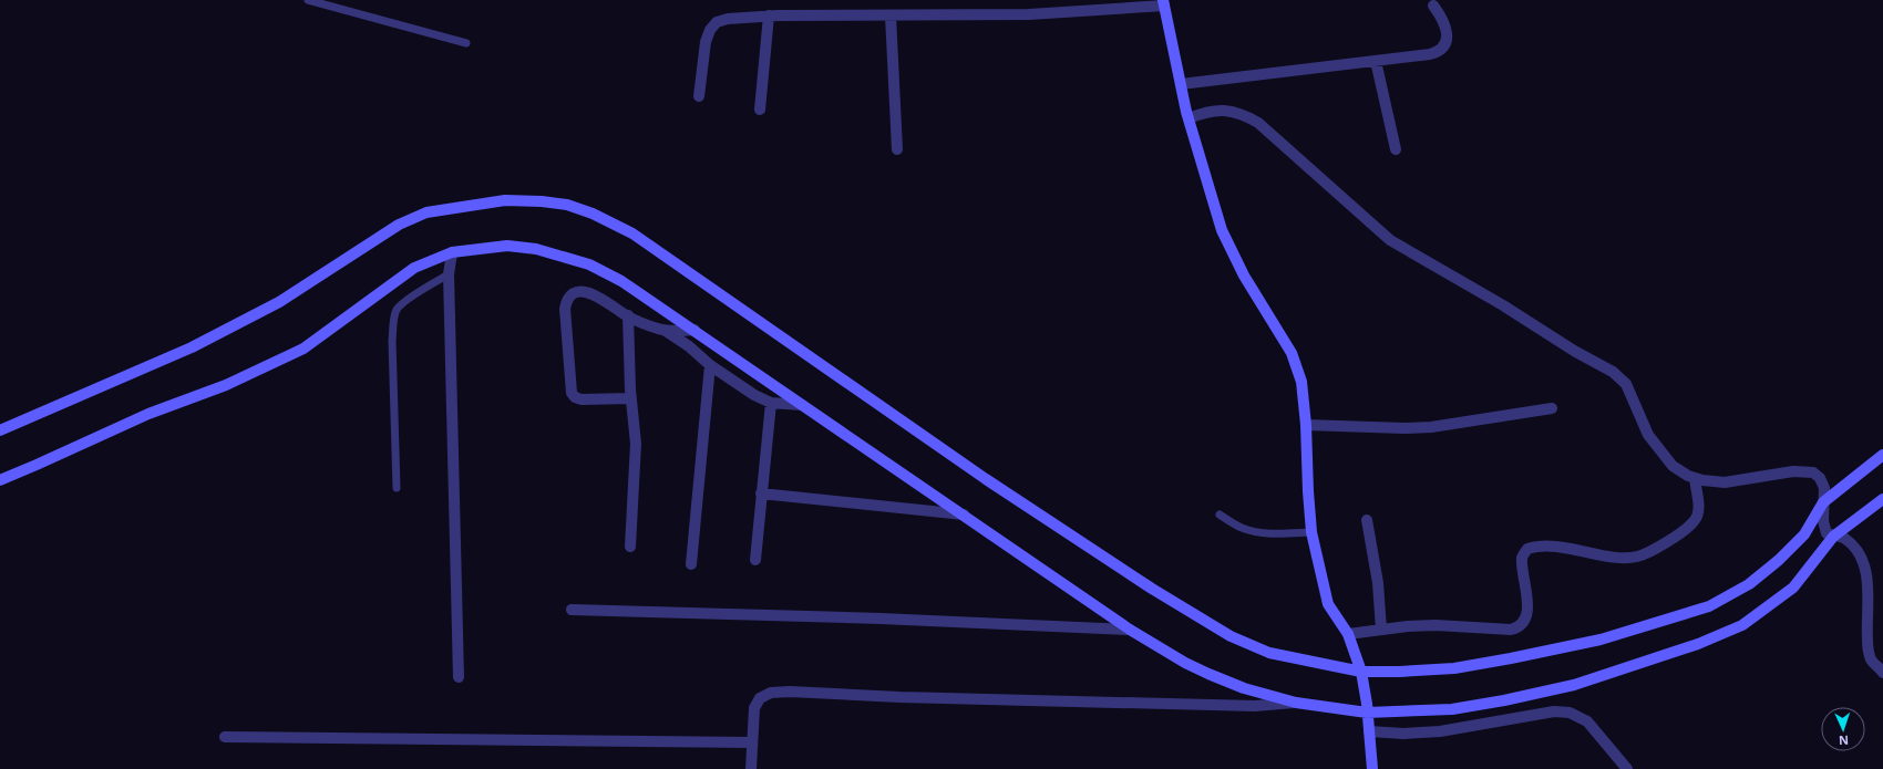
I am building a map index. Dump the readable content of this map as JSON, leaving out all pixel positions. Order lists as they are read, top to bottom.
{
  "north": "bottom"
}
